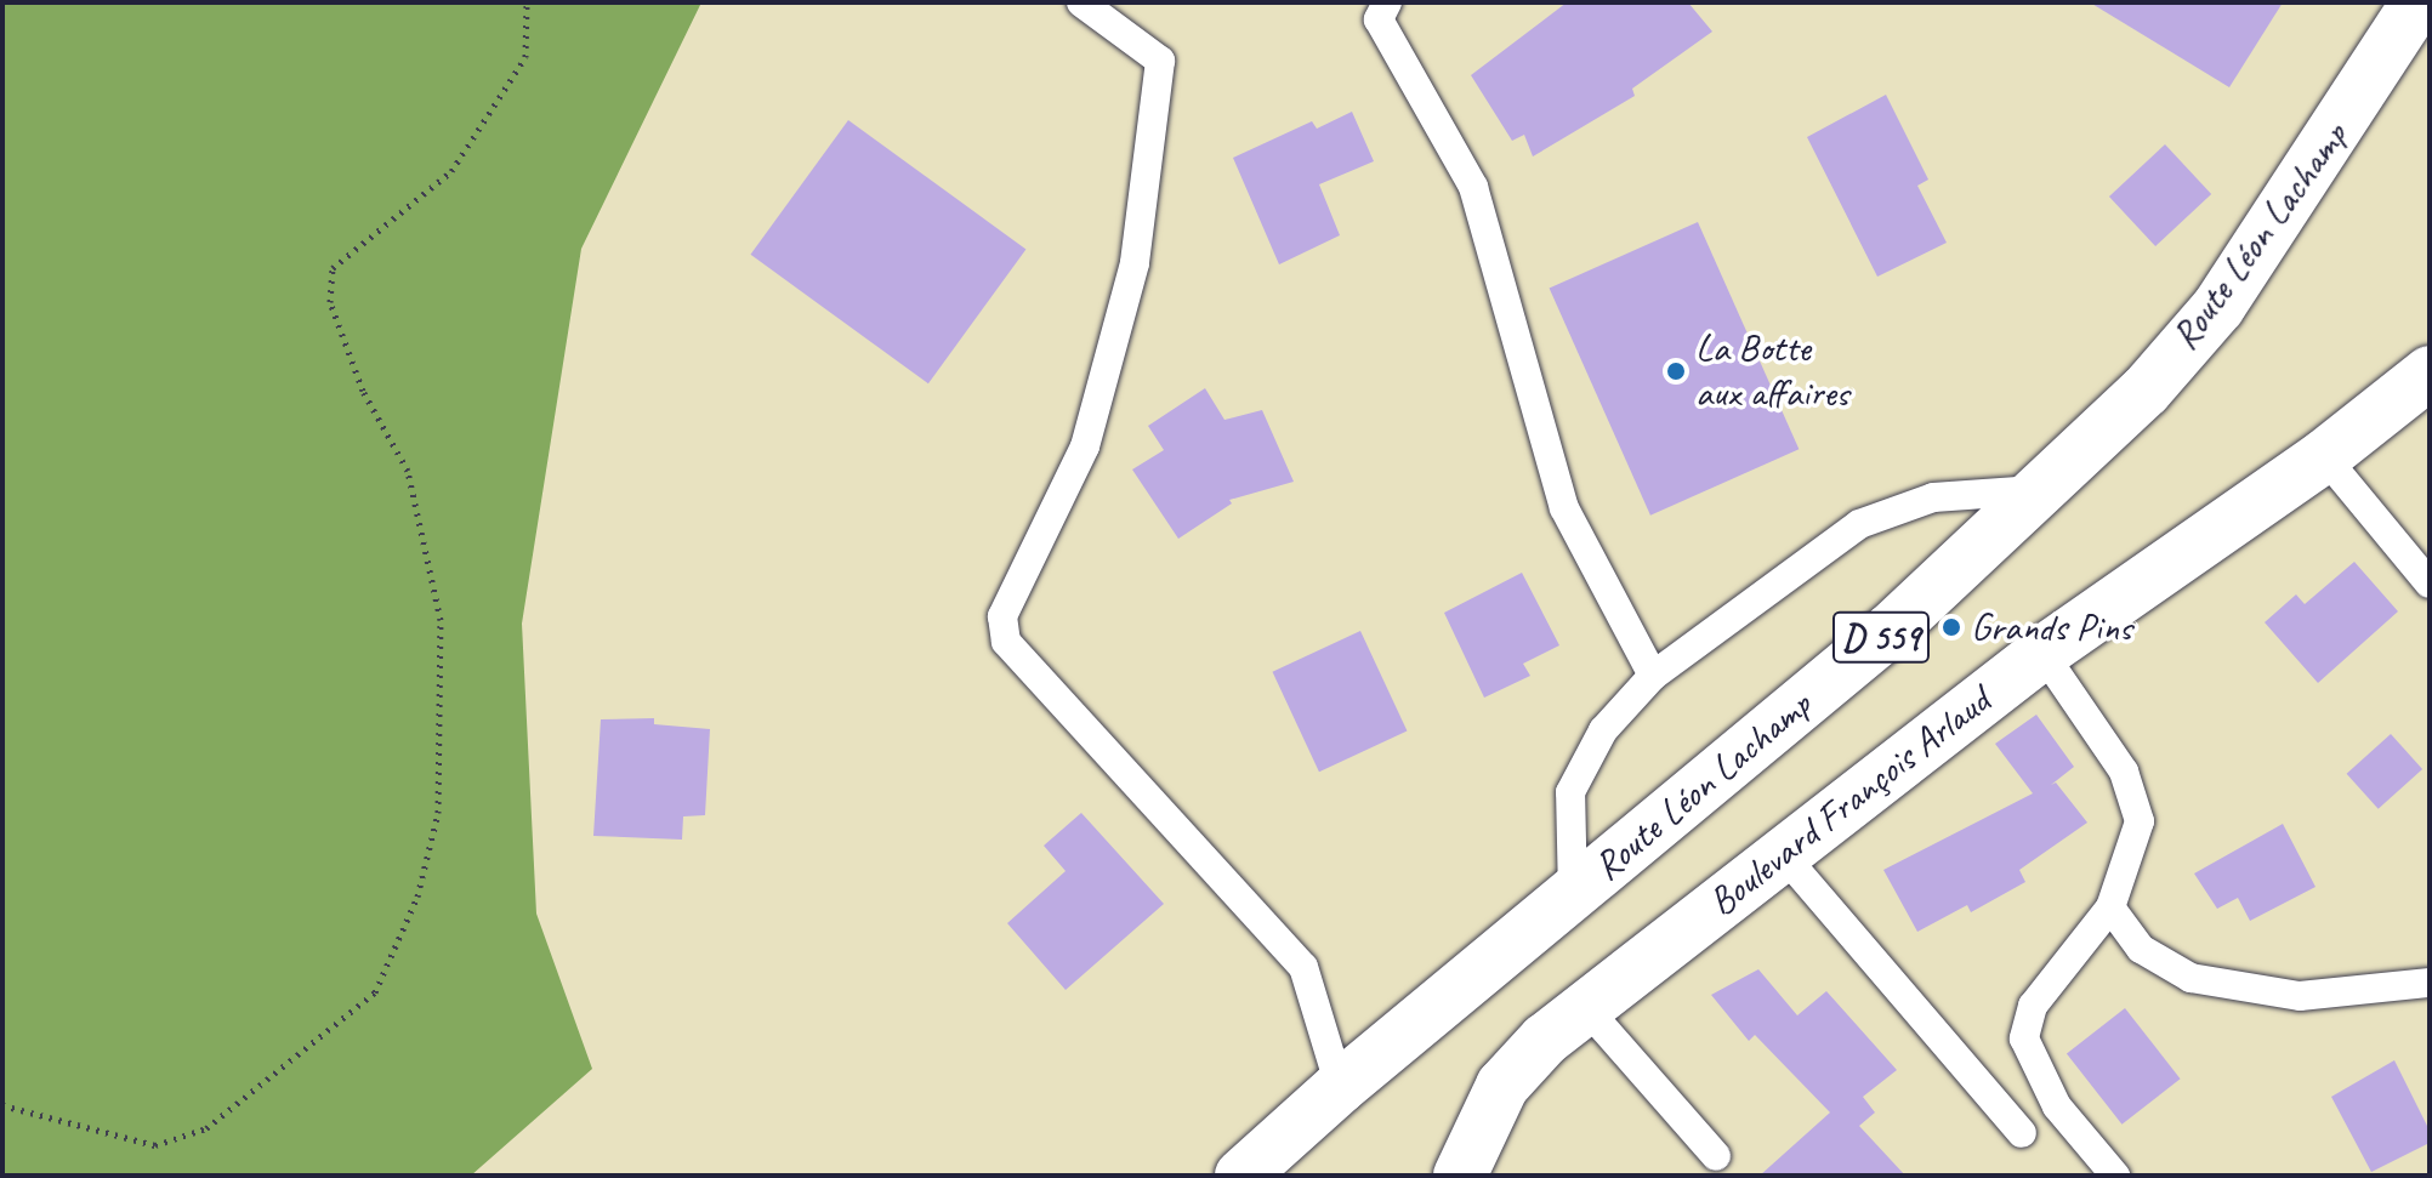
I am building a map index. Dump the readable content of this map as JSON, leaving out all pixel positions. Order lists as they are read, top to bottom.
{
  "streets": {
    "main road": ["Route Léon Lachamp", "D 559", "Boulevard François Arlaud"]
  },
  "places": ["La Botte aux affaires", "Grands Pins"]
}
